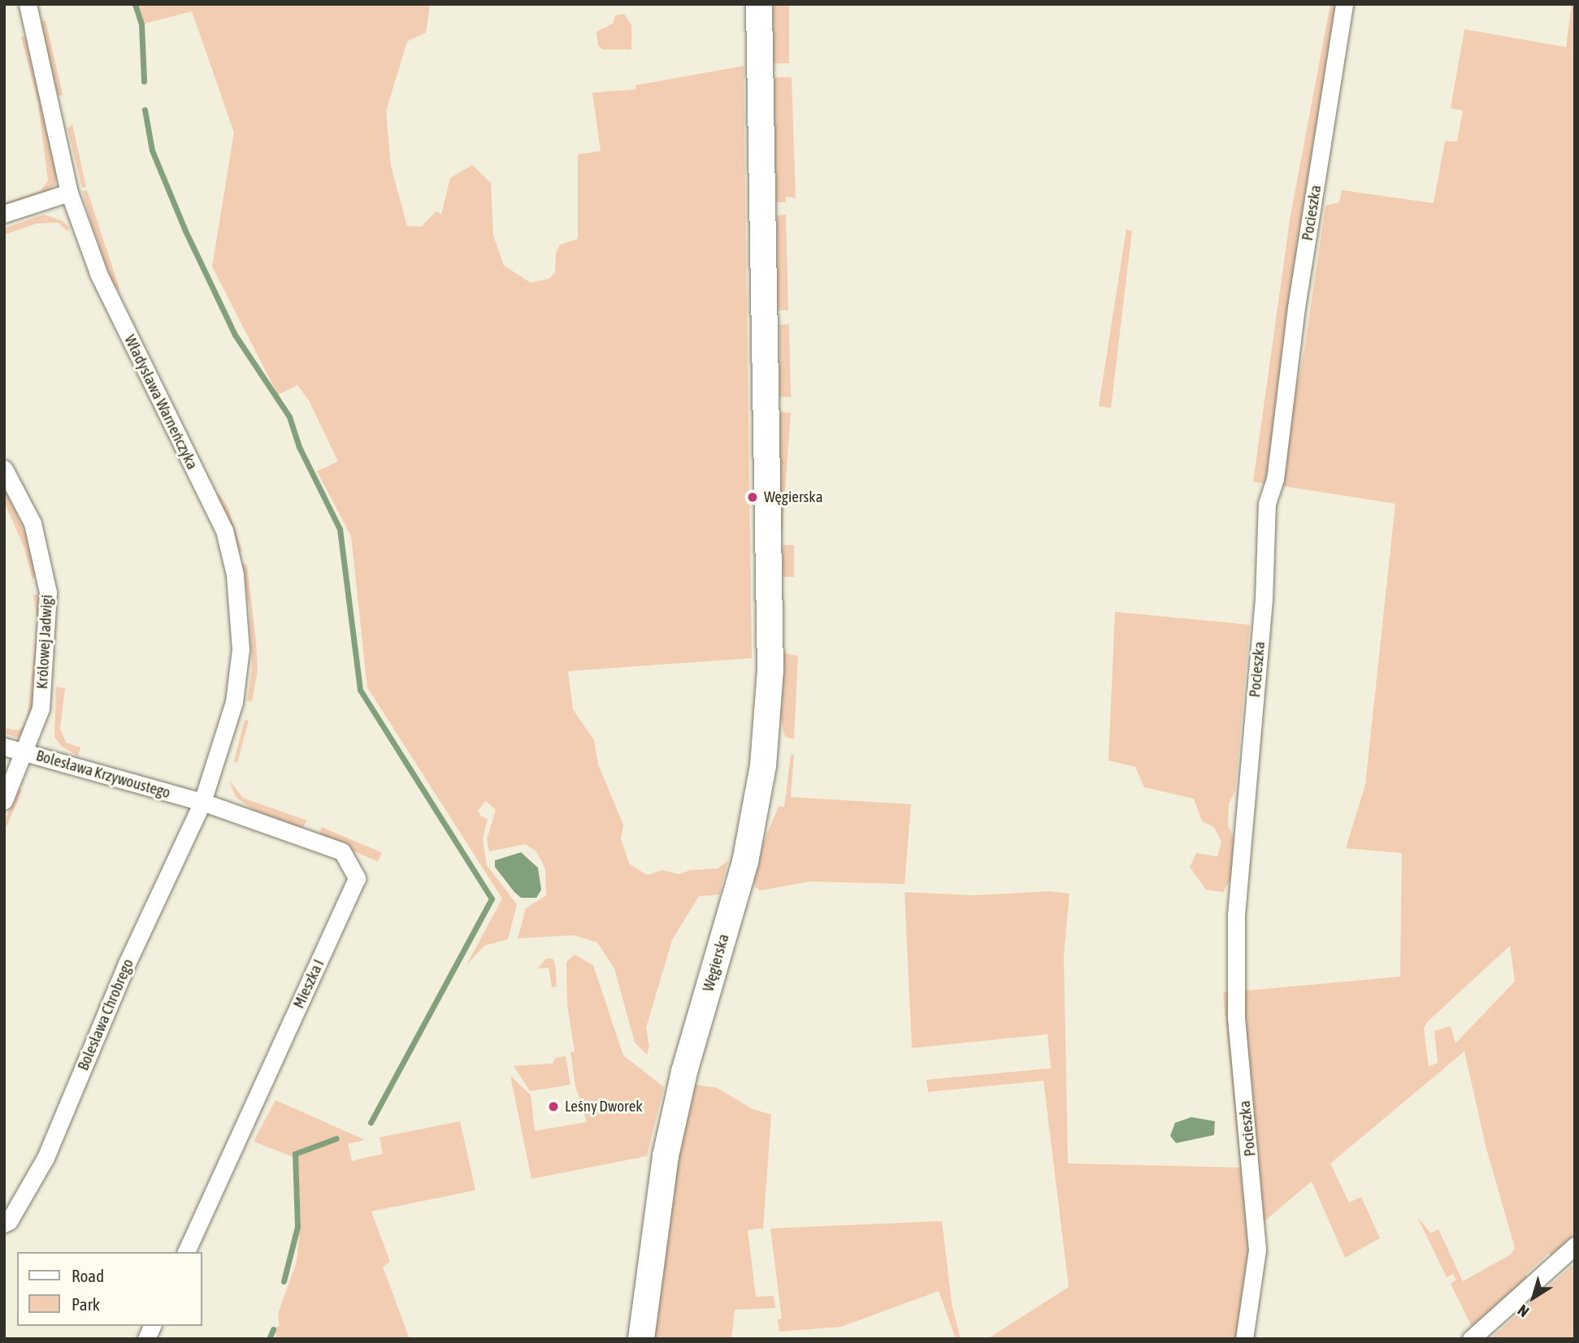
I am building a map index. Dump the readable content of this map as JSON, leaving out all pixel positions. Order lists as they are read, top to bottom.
{
  "streets": {
    "main road": ["Węgierska"],
    "street": [
      "Pocieszka",
      "Władysława Warneńczyka",
      "Królowej Jadwigi",
      "Bolesława Krzywoustego",
      "Mieszka I",
      "Bolesława Chrobrego"
    ]
  },
  "crossings": [
    ["Władysława Warneńczyka", "Bolesława Krzywoustego"],
    ["Władysława Warneńczyka", "Mieszka I"],
    ["Władysława Warneńczyka", "Bolesława Chrobrego"],
    ["Królowej Jadwigi", "Bolesława Krzywoustego"],
    ["Bolesława Krzywoustego", "Mieszka I"],
    ["Bolesława Krzywoustego", "Bolesława Chrobrego"],
    ["Mieszka I", "Bolesława Chrobrego"]
  ],
  "places": ["Węgierska", "Leśny Dworek"],
  "legend": ["Road", "Park"],
  "north": "bottom left"
}
